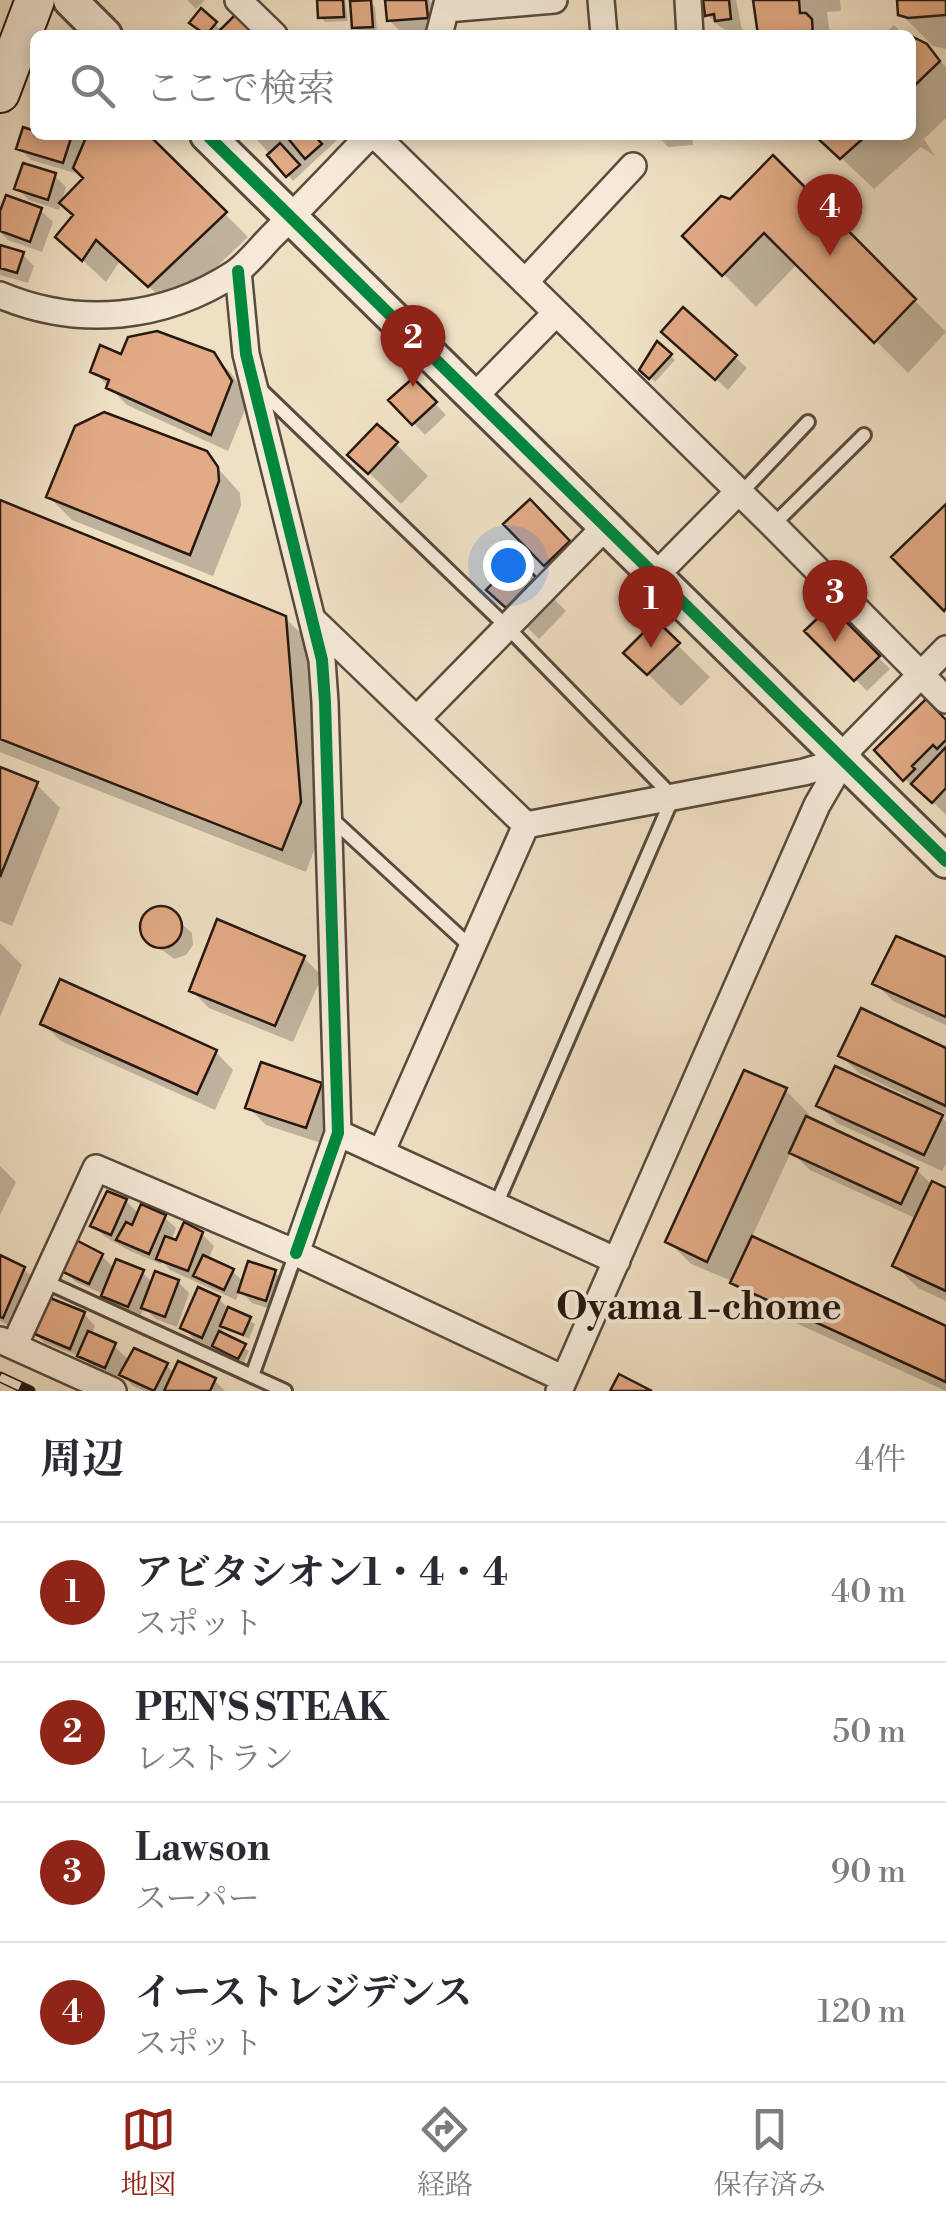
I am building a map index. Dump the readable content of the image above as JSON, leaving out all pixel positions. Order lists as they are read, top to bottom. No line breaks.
{"districts":["Oyama 1-chome"],"page":{"search":"ここで検索","pins":["4","2","3","1"],"heading":["周辺","4件"],"list":[{"mark":"1","name":"アビタシオン1・4・4","note":"スポット","value":"40 m"},{"mark":"2","name":"PEN'S STEAK","note":"レストラン","value":"50 m"},{"mark":"3","name":"Lawson","note":"スーパー","value":"90 m"},{"mark":"4","name":"イーストレジデンス","note":"スポット","value":"120 m"}],"nav":["地図","経路","保存済み"]}}
